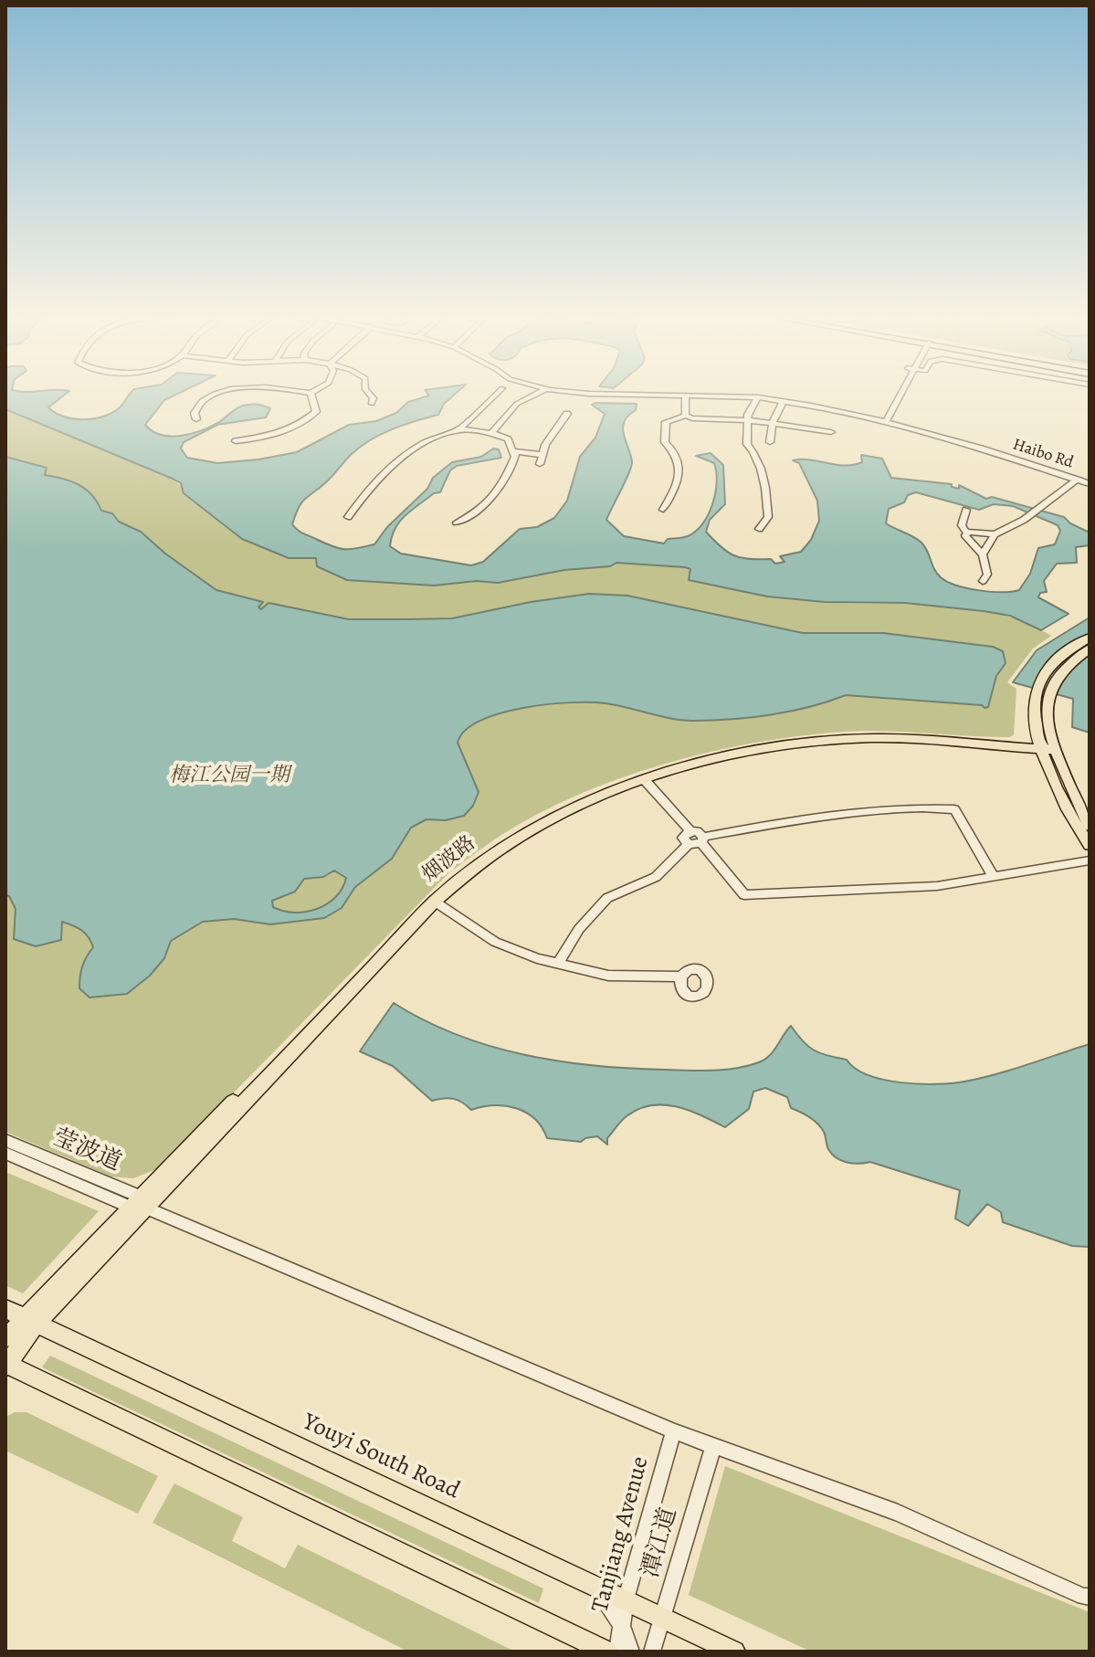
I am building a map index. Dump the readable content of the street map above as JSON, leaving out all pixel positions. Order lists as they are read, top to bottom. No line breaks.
{"streets":{"main road":["烟波路","Youyi South Road"],"street":["Haibo Rd","莹波道","Tanjiang Avenue","潭江道"]},"crossings":[["烟波路","莹波道"],["烟波路","Youyi South Road"],["Youyi South Road","Tanjiang Avenue"],["Youyi South Road","潭江道"]],"parks":["梅江公园一期"]}
